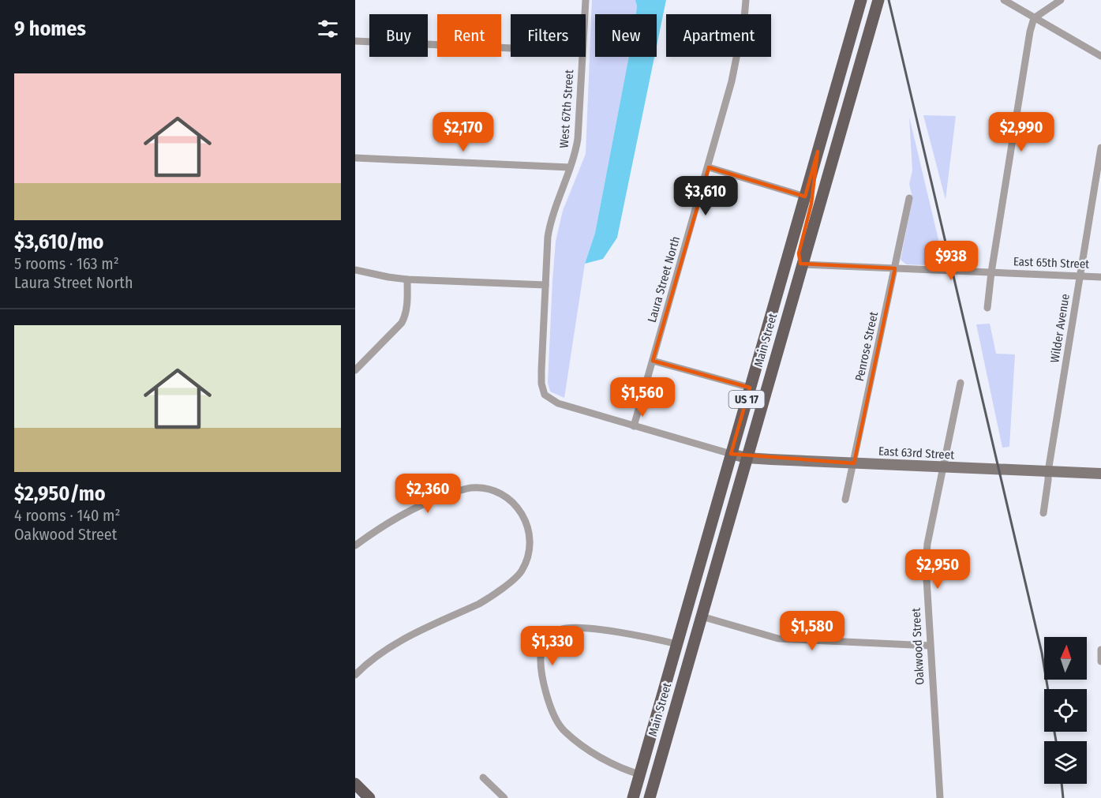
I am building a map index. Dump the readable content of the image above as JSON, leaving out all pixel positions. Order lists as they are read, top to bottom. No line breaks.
{"streets":{"main road":["Main Street","US 17"],"street":["West 67th Street","East 65th Street","Laura Street North","Wilder Avenue","Penrose Street","East 63rd Street","Oakwood Street"]},"crossings":[["West 67th Street","Laura Street North"],["East 65th Street","Wilder Avenue"],["East 65th Street","Main Street"],["East 65th Street","Penrose Street"],["Wilder Avenue","East 63rd Street"],["Main Street","East 63rd Street"],["Penrose Street","East 63rd Street"],["East 63rd Street","Oakwood Street"]],"north":"top","page":{"heading":"9 homes","chip":["Buy","Rent","Filters","New","Apartment"],"list":[{"name":"$3,610/mo","note":"5 rooms · 163 m² · Laura Street North"},{"name":"$2,950/mo","note":"4 rooms · 140 m² · Oakwood Street"}],"price":["$2,170","$2,990","$3,610","$938","$1,560","$2,360","$2,950","$1,580","$1,330"]}}
